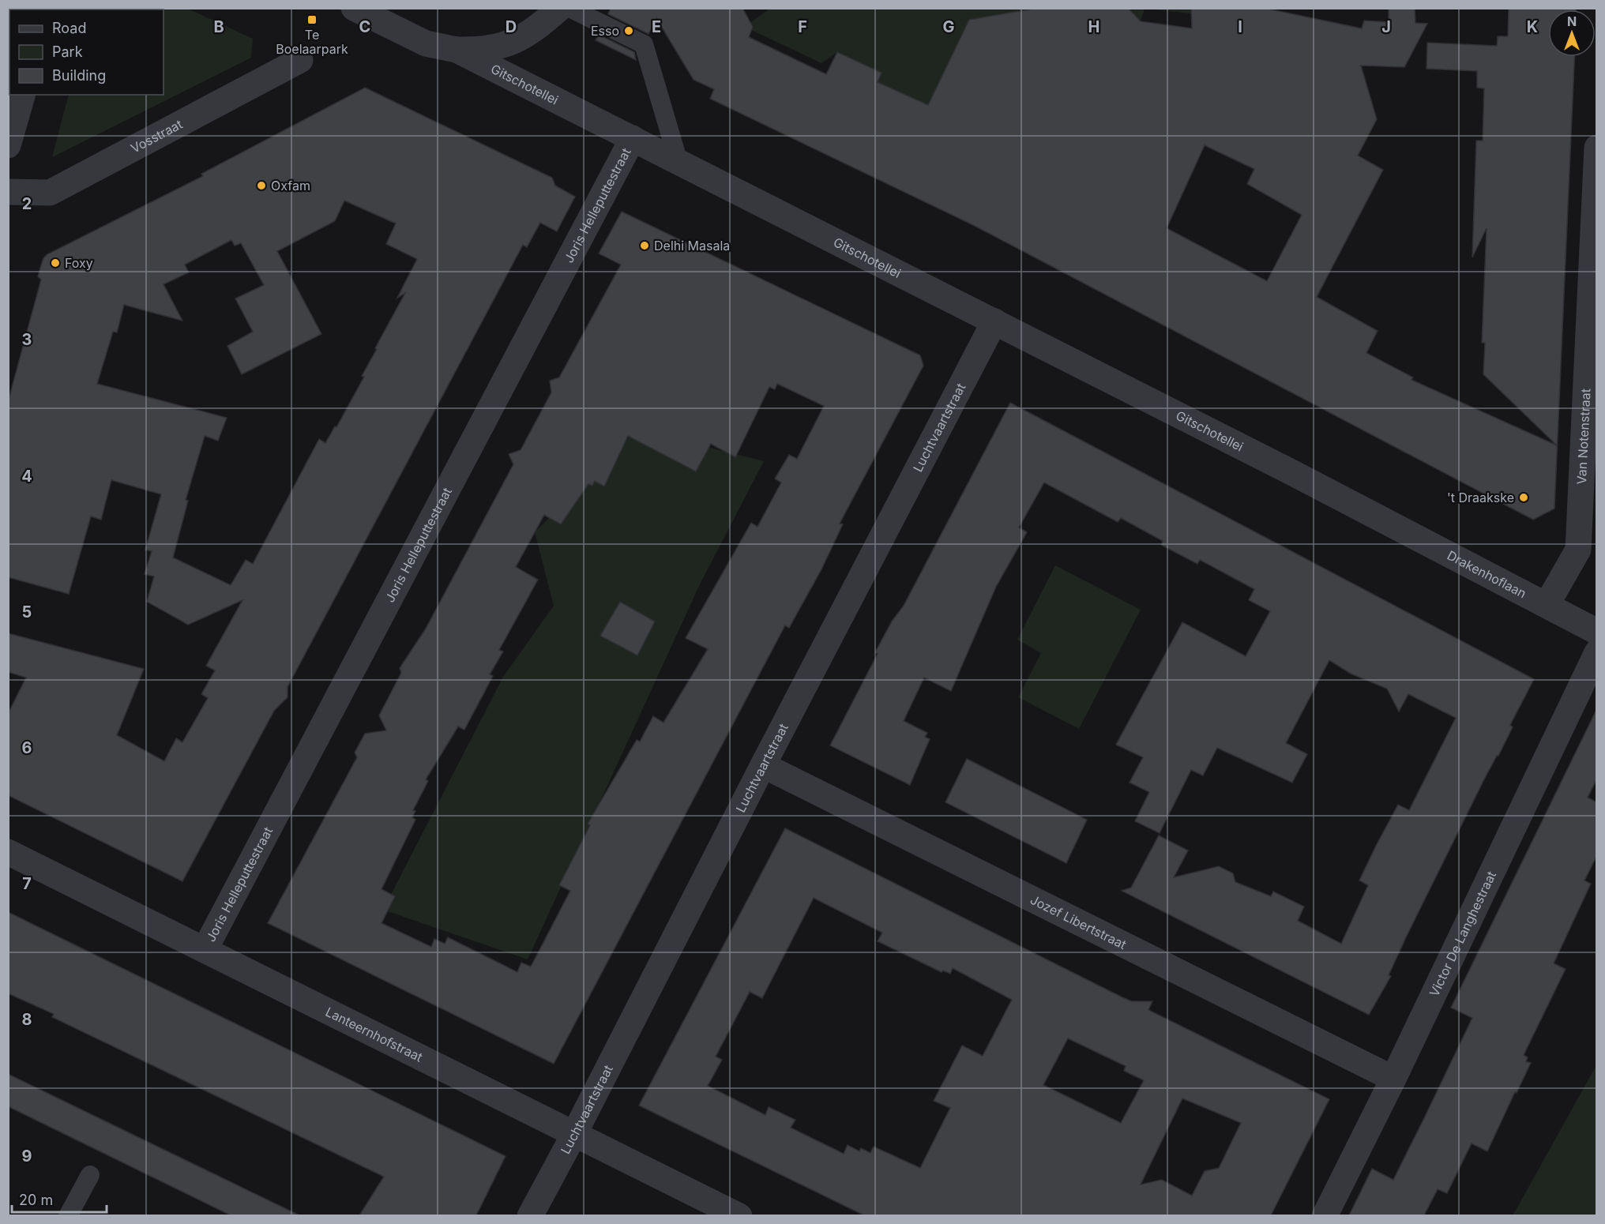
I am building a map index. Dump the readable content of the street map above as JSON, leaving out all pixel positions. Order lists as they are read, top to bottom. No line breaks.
{"streets":{"street":["Gitschotellei","Vosstraat","Joris Helleputtestraat","Luchtvaartstraat","Van Notenstraat","Drakenhoflaan","Jozef Libertstraat","Victor De Langhestraat","Lanteernhofstraat"]},"crossings":[["Gitschotellei","Joris Helleputtestraat"],["Gitschotellei","Luchtvaartstraat"],["Gitschotellei","Drakenhoflaan"],["Joris Helleputtestraat","Lanteernhofstraat"],["Luchtvaartstraat","Jozef Libertstraat"],["Luchtvaartstraat","Lanteernhofstraat"],["Van Notenstraat","Drakenhoflaan"],["Jozef Libertstraat","Victor De Langhestraat"]],"places":{"transit":["Te Boelaarpark"],"other":["Esso","Oxfam","Delhi Masala","Foxy","'t Draakske"]},"legend":["Road","Park","Building"],"scale_bar":"20 m","north":"top","grid":{"columns":["B","C","D","E","F","G","H","I","J","K"],"rows":["2","3","4","5","6","7","8","9"]}}
